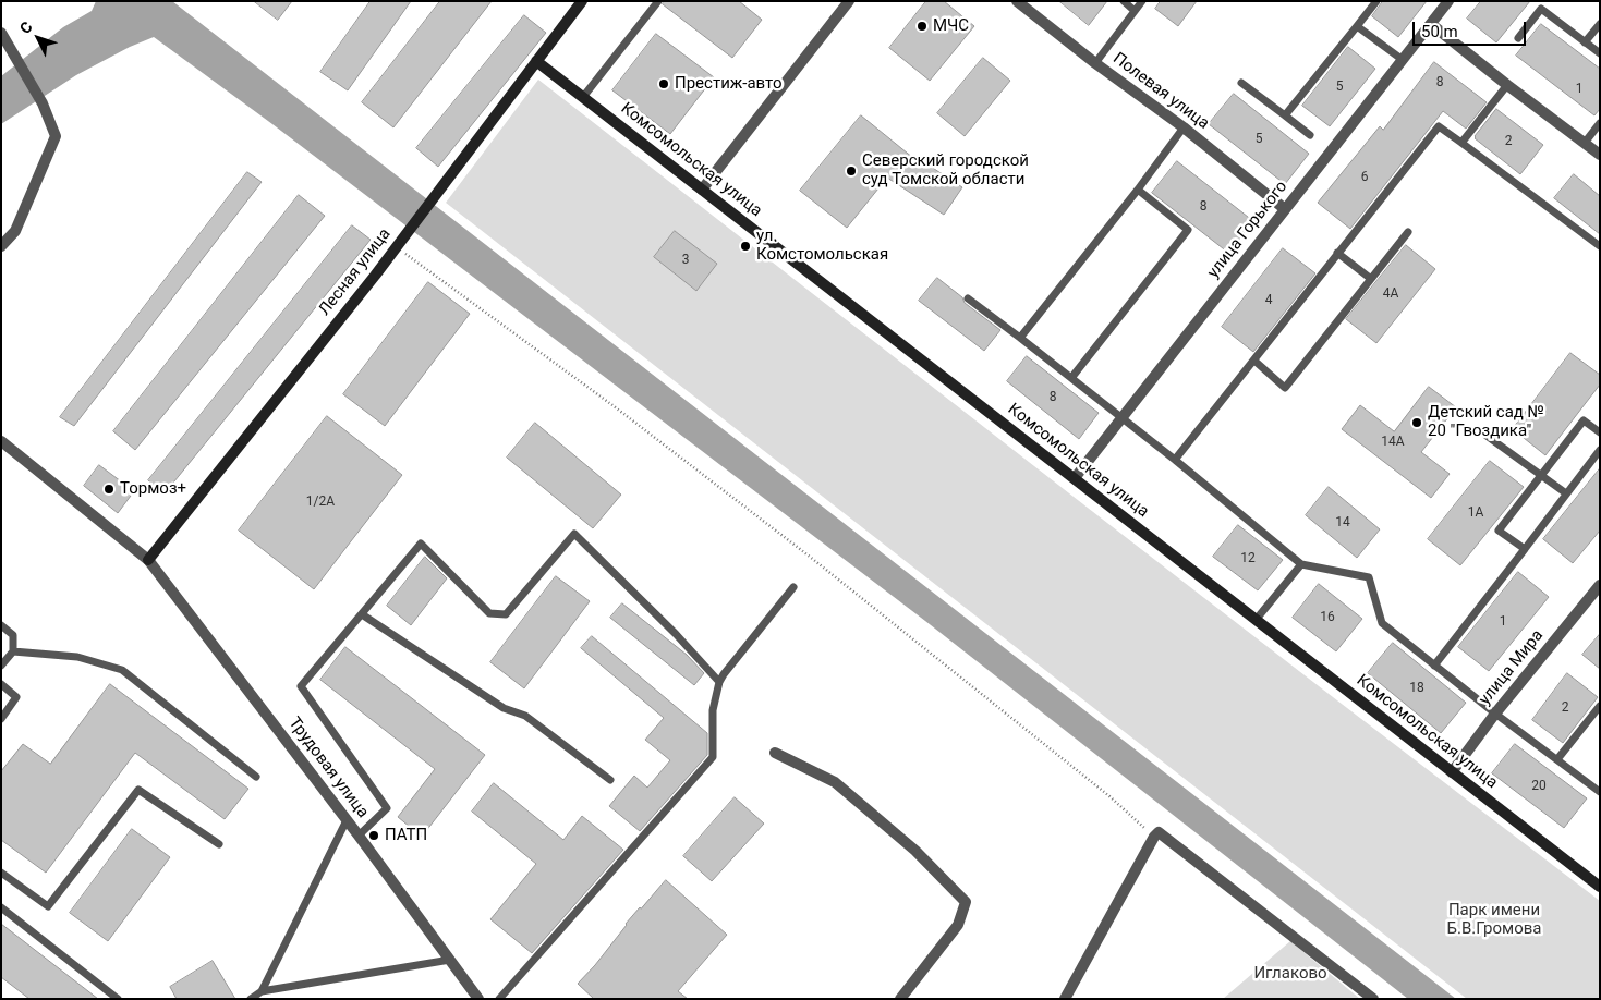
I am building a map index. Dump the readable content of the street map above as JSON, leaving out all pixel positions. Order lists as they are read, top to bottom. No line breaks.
{"streets":{"main road":["Комсомольская улица","Лесная улица"],"street":["Полевая улица","улица Горького","улица Мира","Трудовая улица"]},"crossings":[["Полевая улица","улица Горького"],["Комсомольская улица","улица Горького"],["Комсомольская улица","Лесная улица"],["Комсомольская улица","улица Мира"],["Лесная улица","Трудовая улица"]],"parks":["Парк имени Б.В.Громова","Иглаково"],"places":["МЧС","Престиж-авто","Северский городской суд Томской области","ул. Комстомольская","Детский сад № 20 \"Гвоздика\"","Тормоз+","ПАТП"],"house_numbers":["8","5","1","5","2","6","8","3","4А","4","8","14А","1/2А","1А","14","12","16","1","18","2","20"],"scale_bar":"50 m","north":"top left"}
